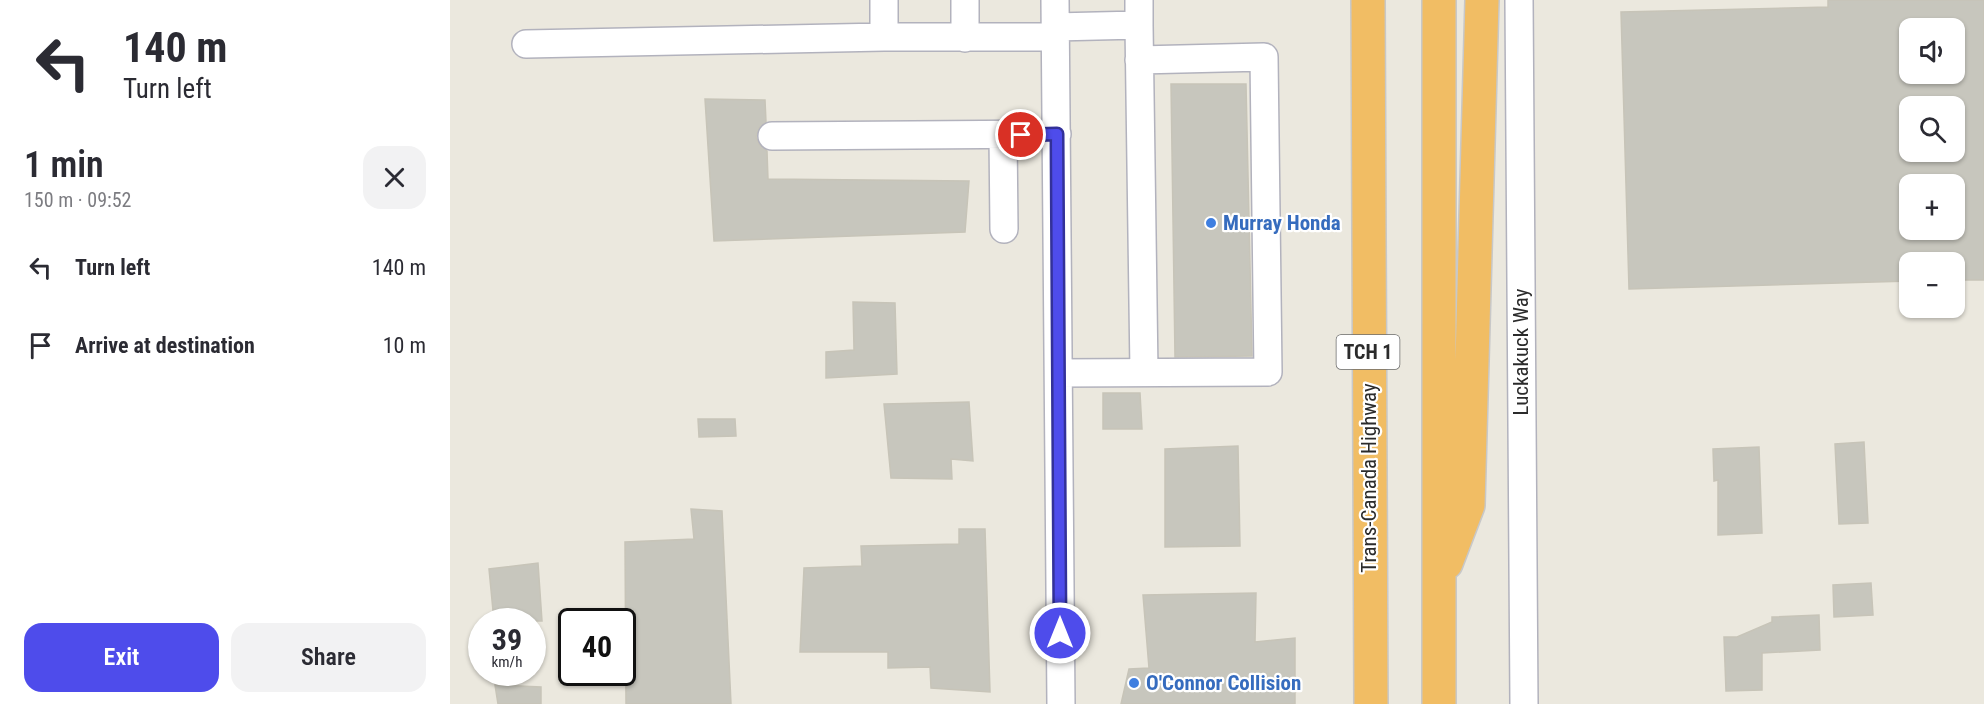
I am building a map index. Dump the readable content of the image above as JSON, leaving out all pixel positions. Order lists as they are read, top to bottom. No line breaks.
{"streets":{"highway":["TCH 1","Trans-Canada Highway"],"street":["Luckakuck Way"]},"places":["Murray Honda","O'Connor Collision"],"page":{"turn":["140 m","Turn left"],"map_buttons":["+","−"],"heading":["1 min","150 m · 09:52"],"list":[{"name":"Turn left","value":"140 m"},{"name":"Arrive at destination","value":"10 m"}],"speed":"39 km/h","limit":"40","buttons":["Exit","Share"]}}
